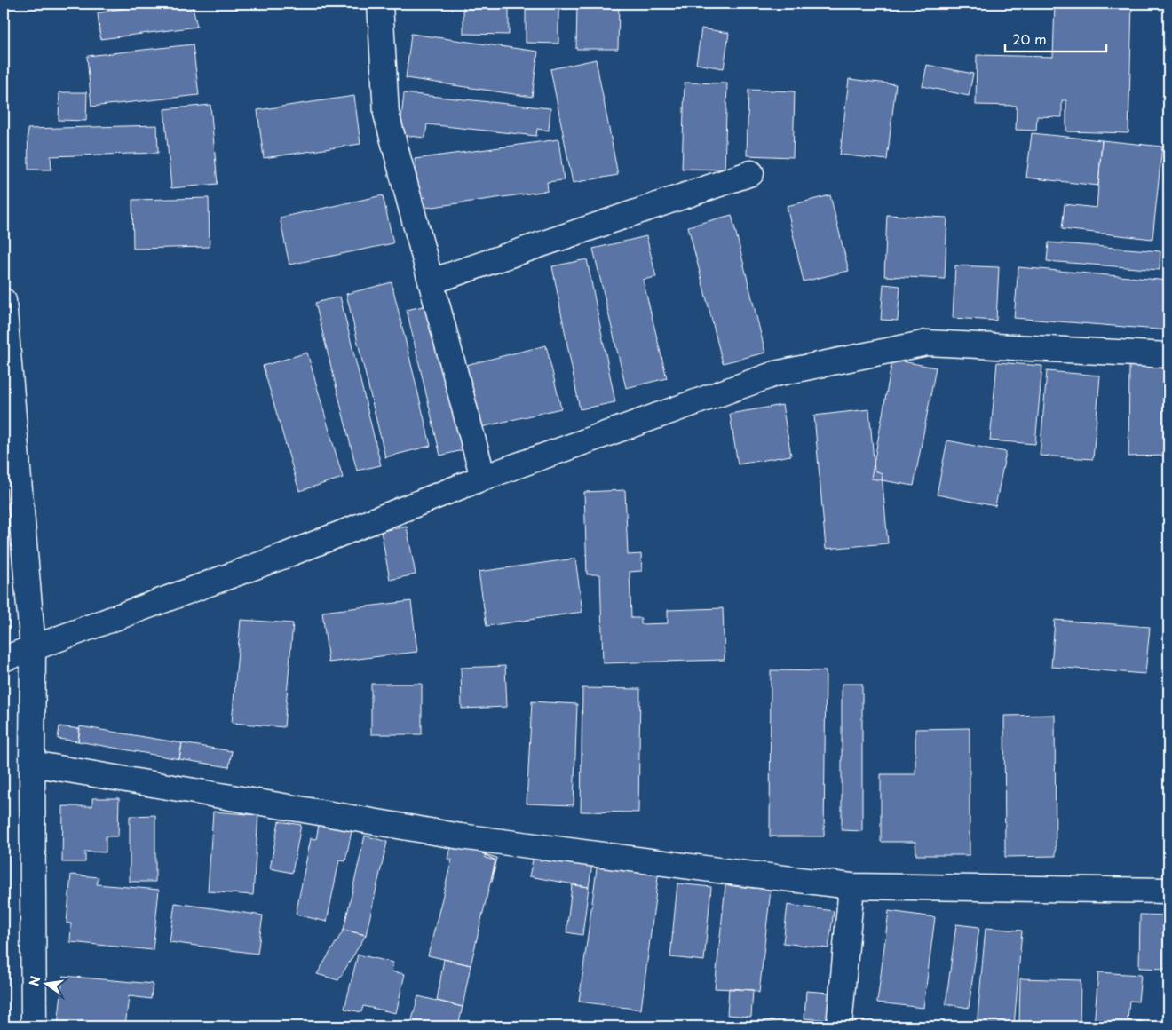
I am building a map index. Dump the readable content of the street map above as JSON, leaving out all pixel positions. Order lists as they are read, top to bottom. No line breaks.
{"scale_bar":"20 m","north":"left"}
